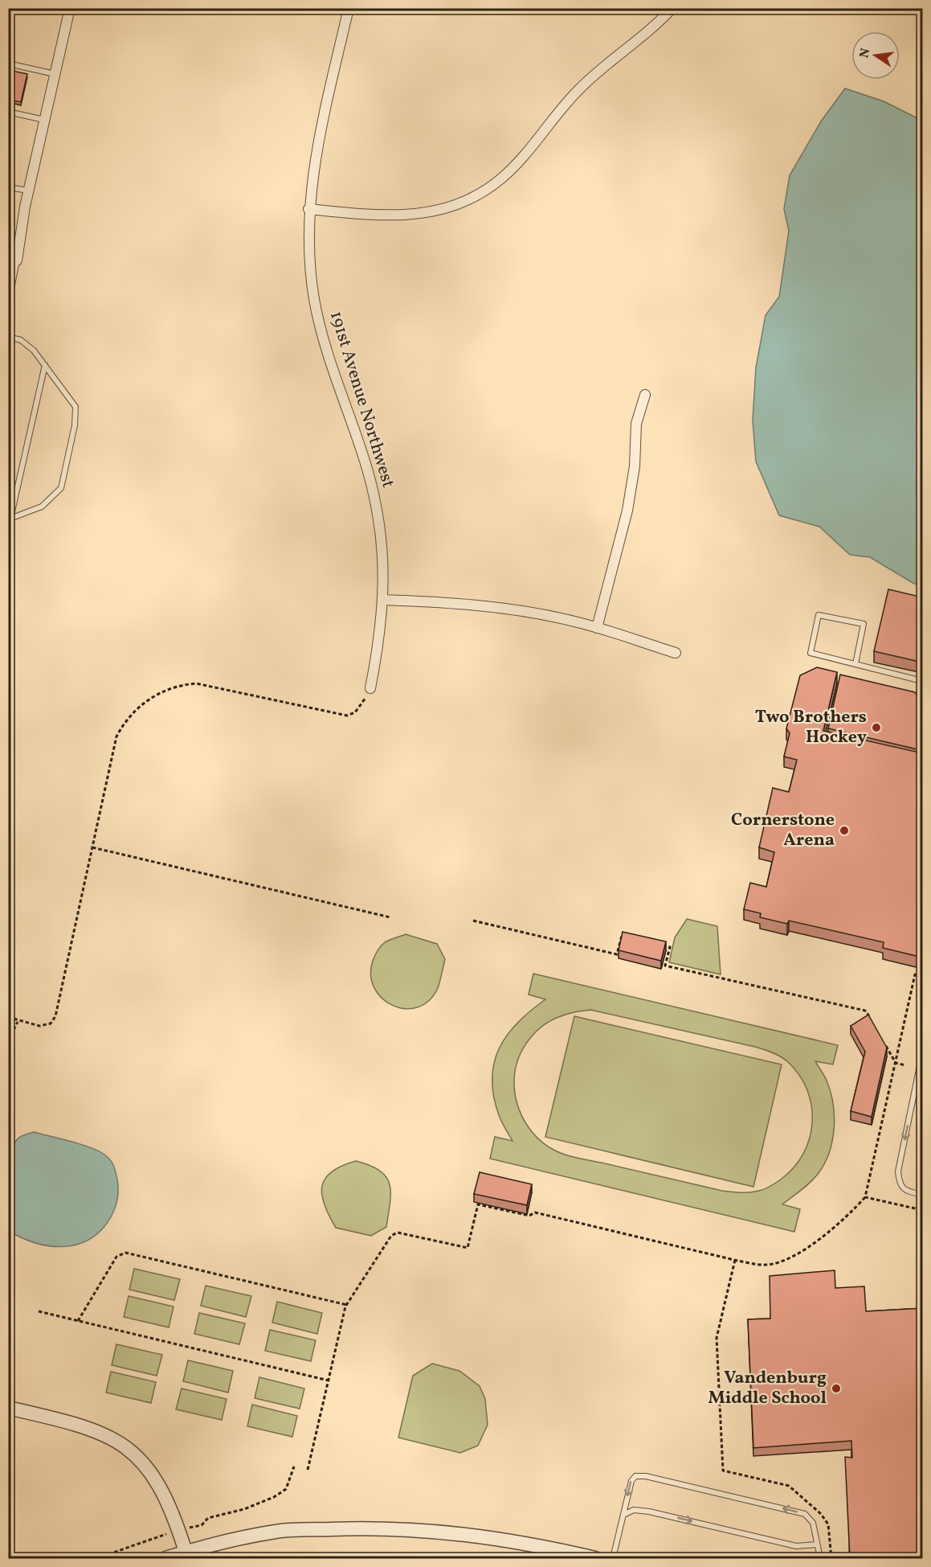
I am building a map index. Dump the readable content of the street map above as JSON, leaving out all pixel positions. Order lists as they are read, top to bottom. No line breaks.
{"streets":{"street":["191st Avenue Northwest"]},"places":["Two Brothers Hockey","Cornerstone Arena","Vandenburg Middle School"],"north":"left"}
